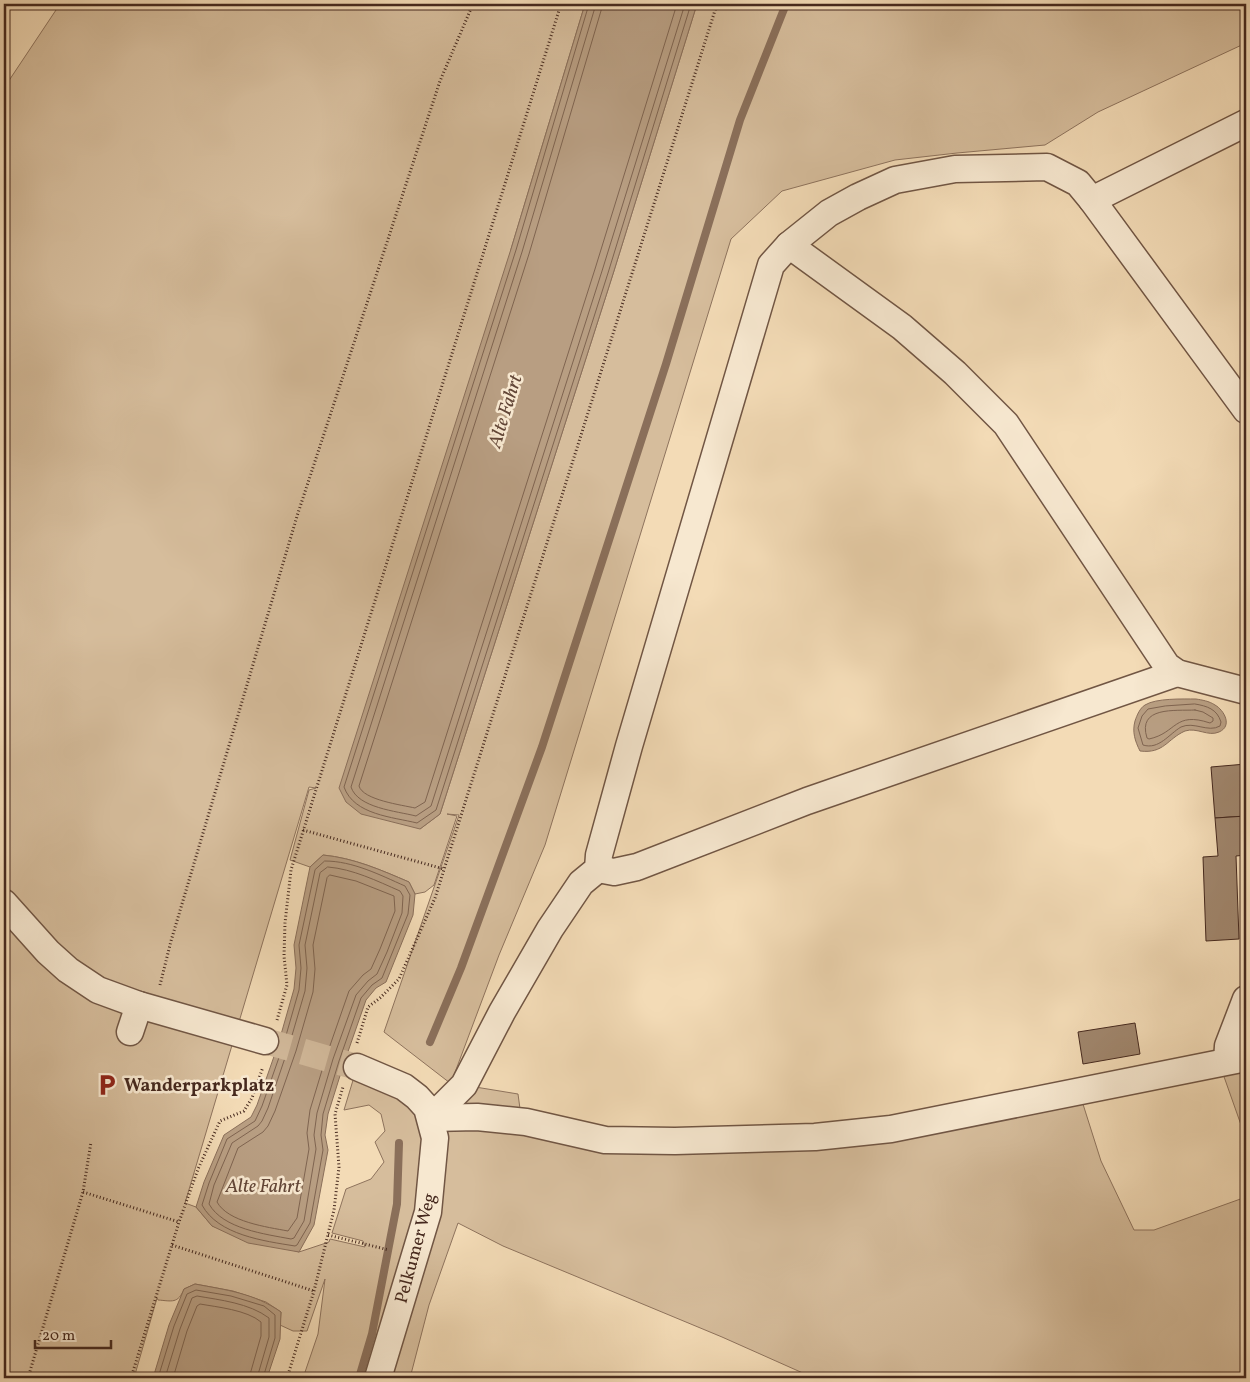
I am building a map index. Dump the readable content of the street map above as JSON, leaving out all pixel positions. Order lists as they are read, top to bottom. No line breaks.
{"streets":{"street":["Pelkumer Weg"]},"water":["Alte Fahrt"],"places":{"parking":["Wanderparkplatz"]},"scale_bar":"20 m"}
